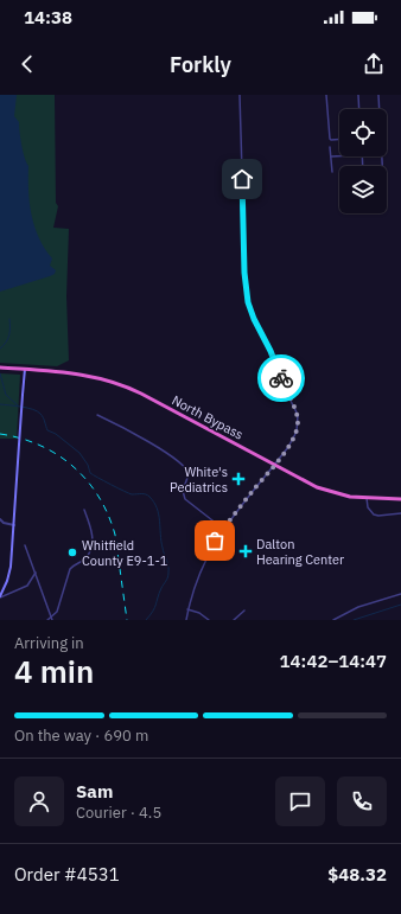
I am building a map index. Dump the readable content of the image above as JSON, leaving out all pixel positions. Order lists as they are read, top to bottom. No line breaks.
{"streets":{"highway":["North Bypass"]},"places":{"health":["White's Pediatrics","Dalton Hearing Center"],"other":["Whitfield County E9-1-1"]},"page":{"status":"14:38","header":"Forkly","heading":["4 min","Arriving in","14:42–14:47"],"panel":["Sam","Courier · 4.5","Order #4531","$48.32"],"bar":"On the way · 690 m"}}
